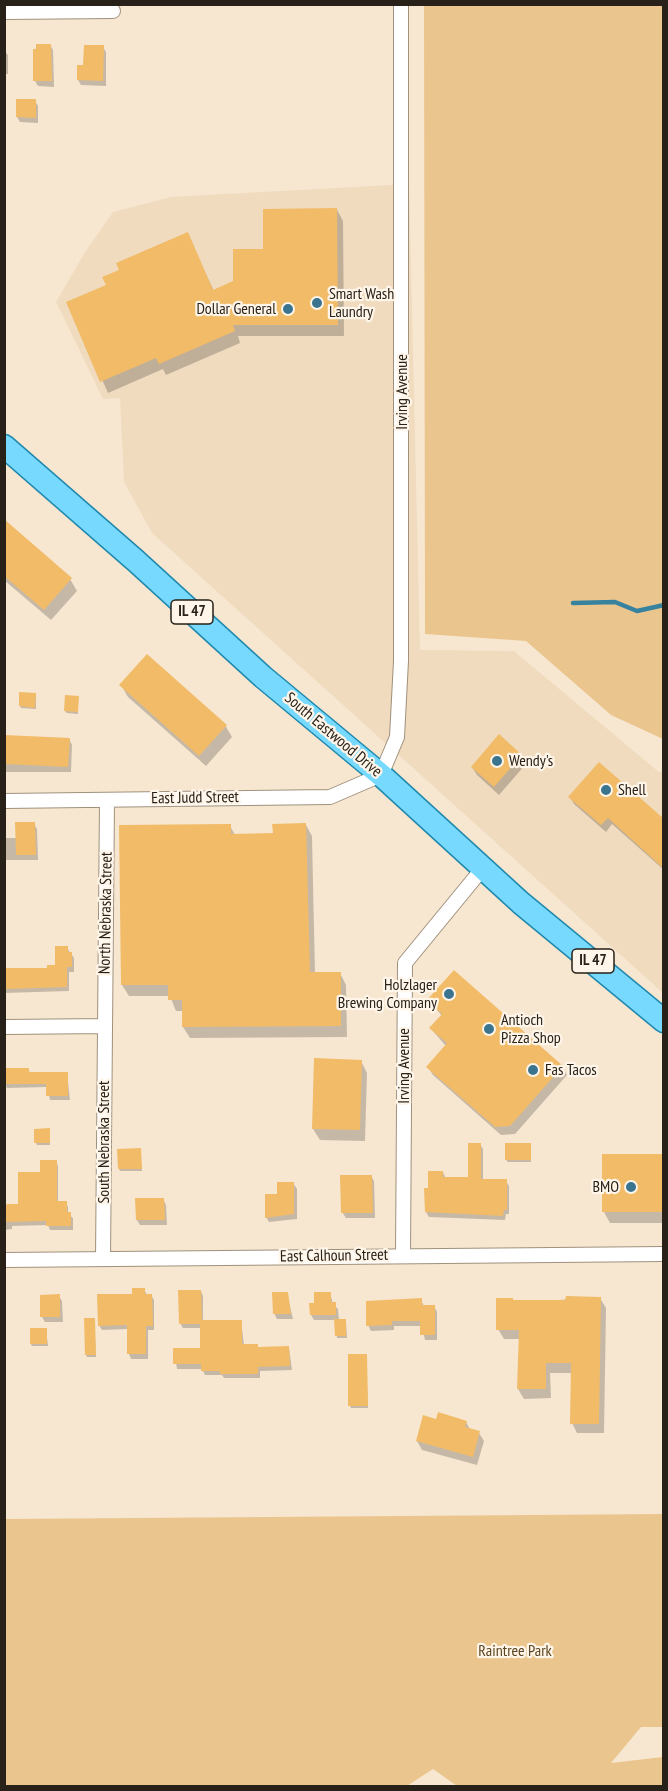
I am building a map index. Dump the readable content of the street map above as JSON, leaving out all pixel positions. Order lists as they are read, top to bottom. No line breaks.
{"streets":{"main road":["IL 47","South Eastwood Drive"],"street":["Irving Avenue","East Judd Street","North Nebraska Street","South Nebraska Street","East Calhoun Street"]},"crossings":[["Irving Avenue","South Eastwood Drive"],["Irving Avenue","East Judd Street"],["Irving Avenue","East Calhoun Street"],["South Eastwood Drive","East Judd Street"],["East Judd Street","North Nebraska Street"],["North Nebraska Street","South Nebraska Street"],["South Nebraska Street","East Calhoun Street"]],"parks":["Raintree Park"],"places":["Smart Wash Laundry","Dollar General","Wendy's","Shell","Holzlager Brewing Company","Antioch Pizza Shop","Fas Tacos","BMO"]}
